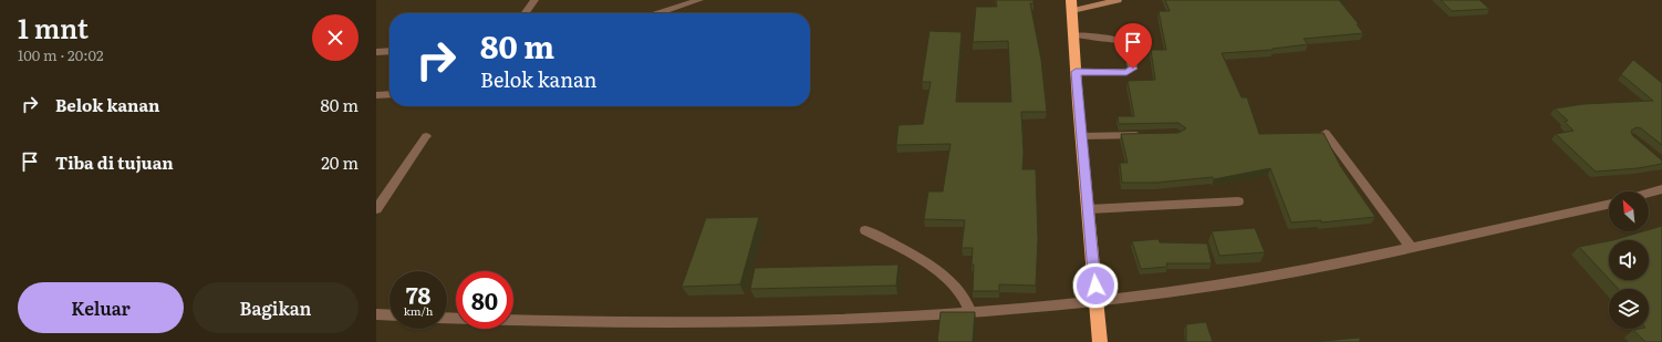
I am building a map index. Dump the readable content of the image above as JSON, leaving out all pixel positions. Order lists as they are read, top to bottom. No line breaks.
{"north":"top left","page":{"heading":["1 mnt","100 m · 20:02"],"turn":["80 m","Belok kanan"],"list":[{"name":"Belok kanan","value":"80 m"},{"name":"Tiba di tujuan","value":"20 m"}],"speed":"78 km/h","limit":"80","buttons":["Keluar","Bagikan"]}}
